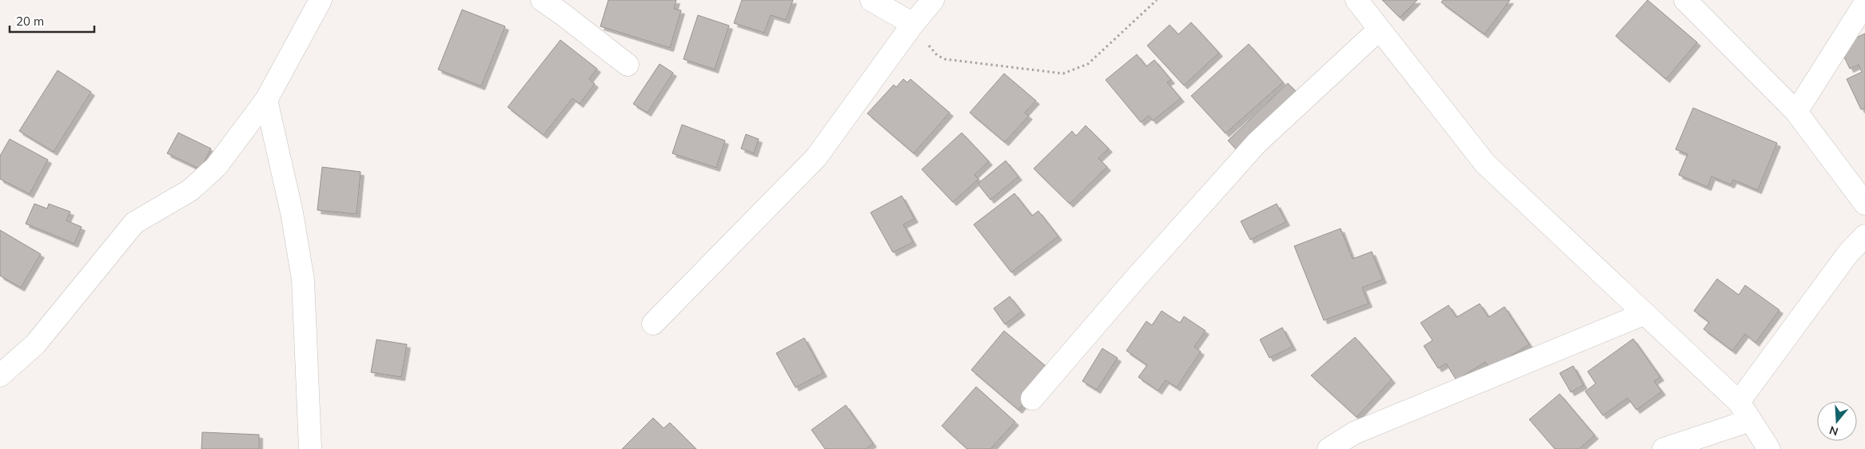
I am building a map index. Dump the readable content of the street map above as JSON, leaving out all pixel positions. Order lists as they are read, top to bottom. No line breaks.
{"scale_bar":"20 m","north":"bottom"}
